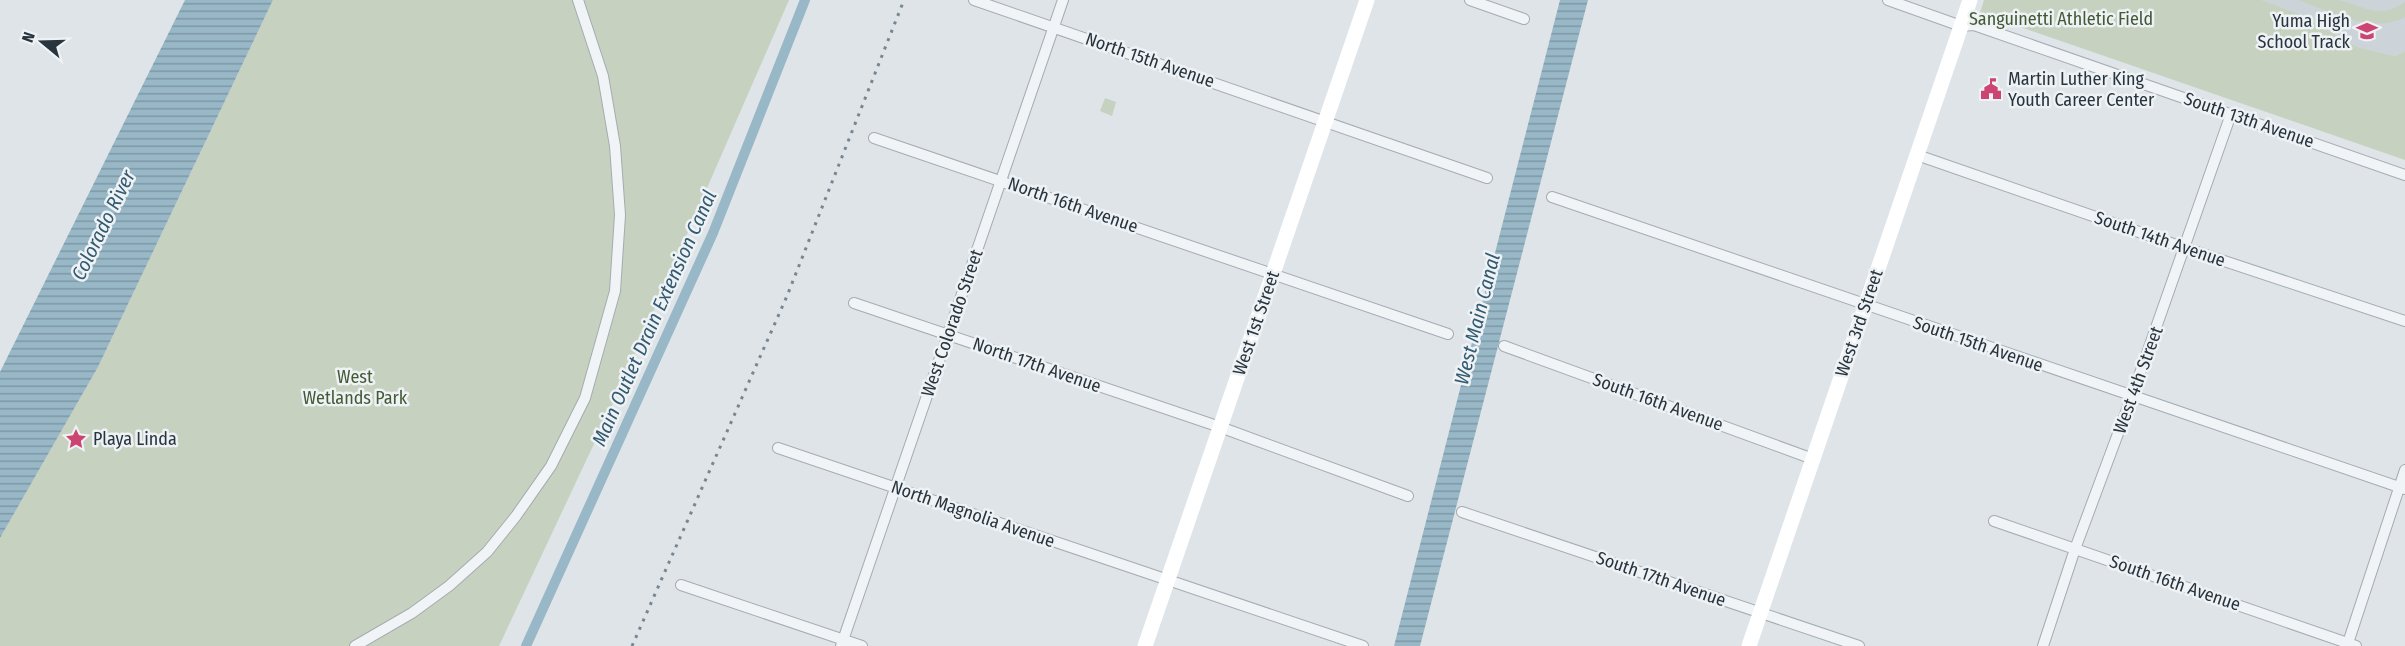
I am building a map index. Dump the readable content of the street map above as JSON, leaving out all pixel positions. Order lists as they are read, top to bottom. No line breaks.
{"streets":{"main road":["West 1st Street","West 3rd Street"],"street":["North 15th Avenue","South 13th Avenue","North 16th Avenue","South 14th Avenue","West Colorado Street","South 15th Avenue","North 17th Avenue","West 4th Street","South 16th Avenue","North Magnolia Avenue","South 17th Avenue"]},"crossings":[["North 15th Avenue","West Colorado Street"],["North 15th Avenue","West 1st Street"],["South 13th Avenue","West 3rd Street"],["South 13th Avenue","West 4th Street"],["North 16th Avenue","West Colorado Street"],["North 16th Avenue","West 1st Street"],["South 14th Avenue","West 3rd Street"],["South 14th Avenue","West 4th Street"],["West Colorado Street","North 17th Avenue"],["West Colorado Street","North Magnolia Avenue"],["West 1st Street","North 17th Avenue"],["West 1st Street","North Magnolia Avenue"],["West 3rd Street","South 15th Avenue"],["West 3rd Street","South 16th Avenue"],["West 3rd Street","South 17th Avenue"],["South 15th Avenue","West 4th Street"],["West 4th Street","South 16th Avenue"]],"water":["Colorado River","Main Outlet Drain Extension Canal","West Main Canal"],"parks":["Sanguinetti Athletic Field","West Wetlands Park"],"places":{"school or university":["Yuma High School Track"],"public building":["Martin Luther King Youth Career Center"],"place":["Playa Linda"]},"north":"left"}
